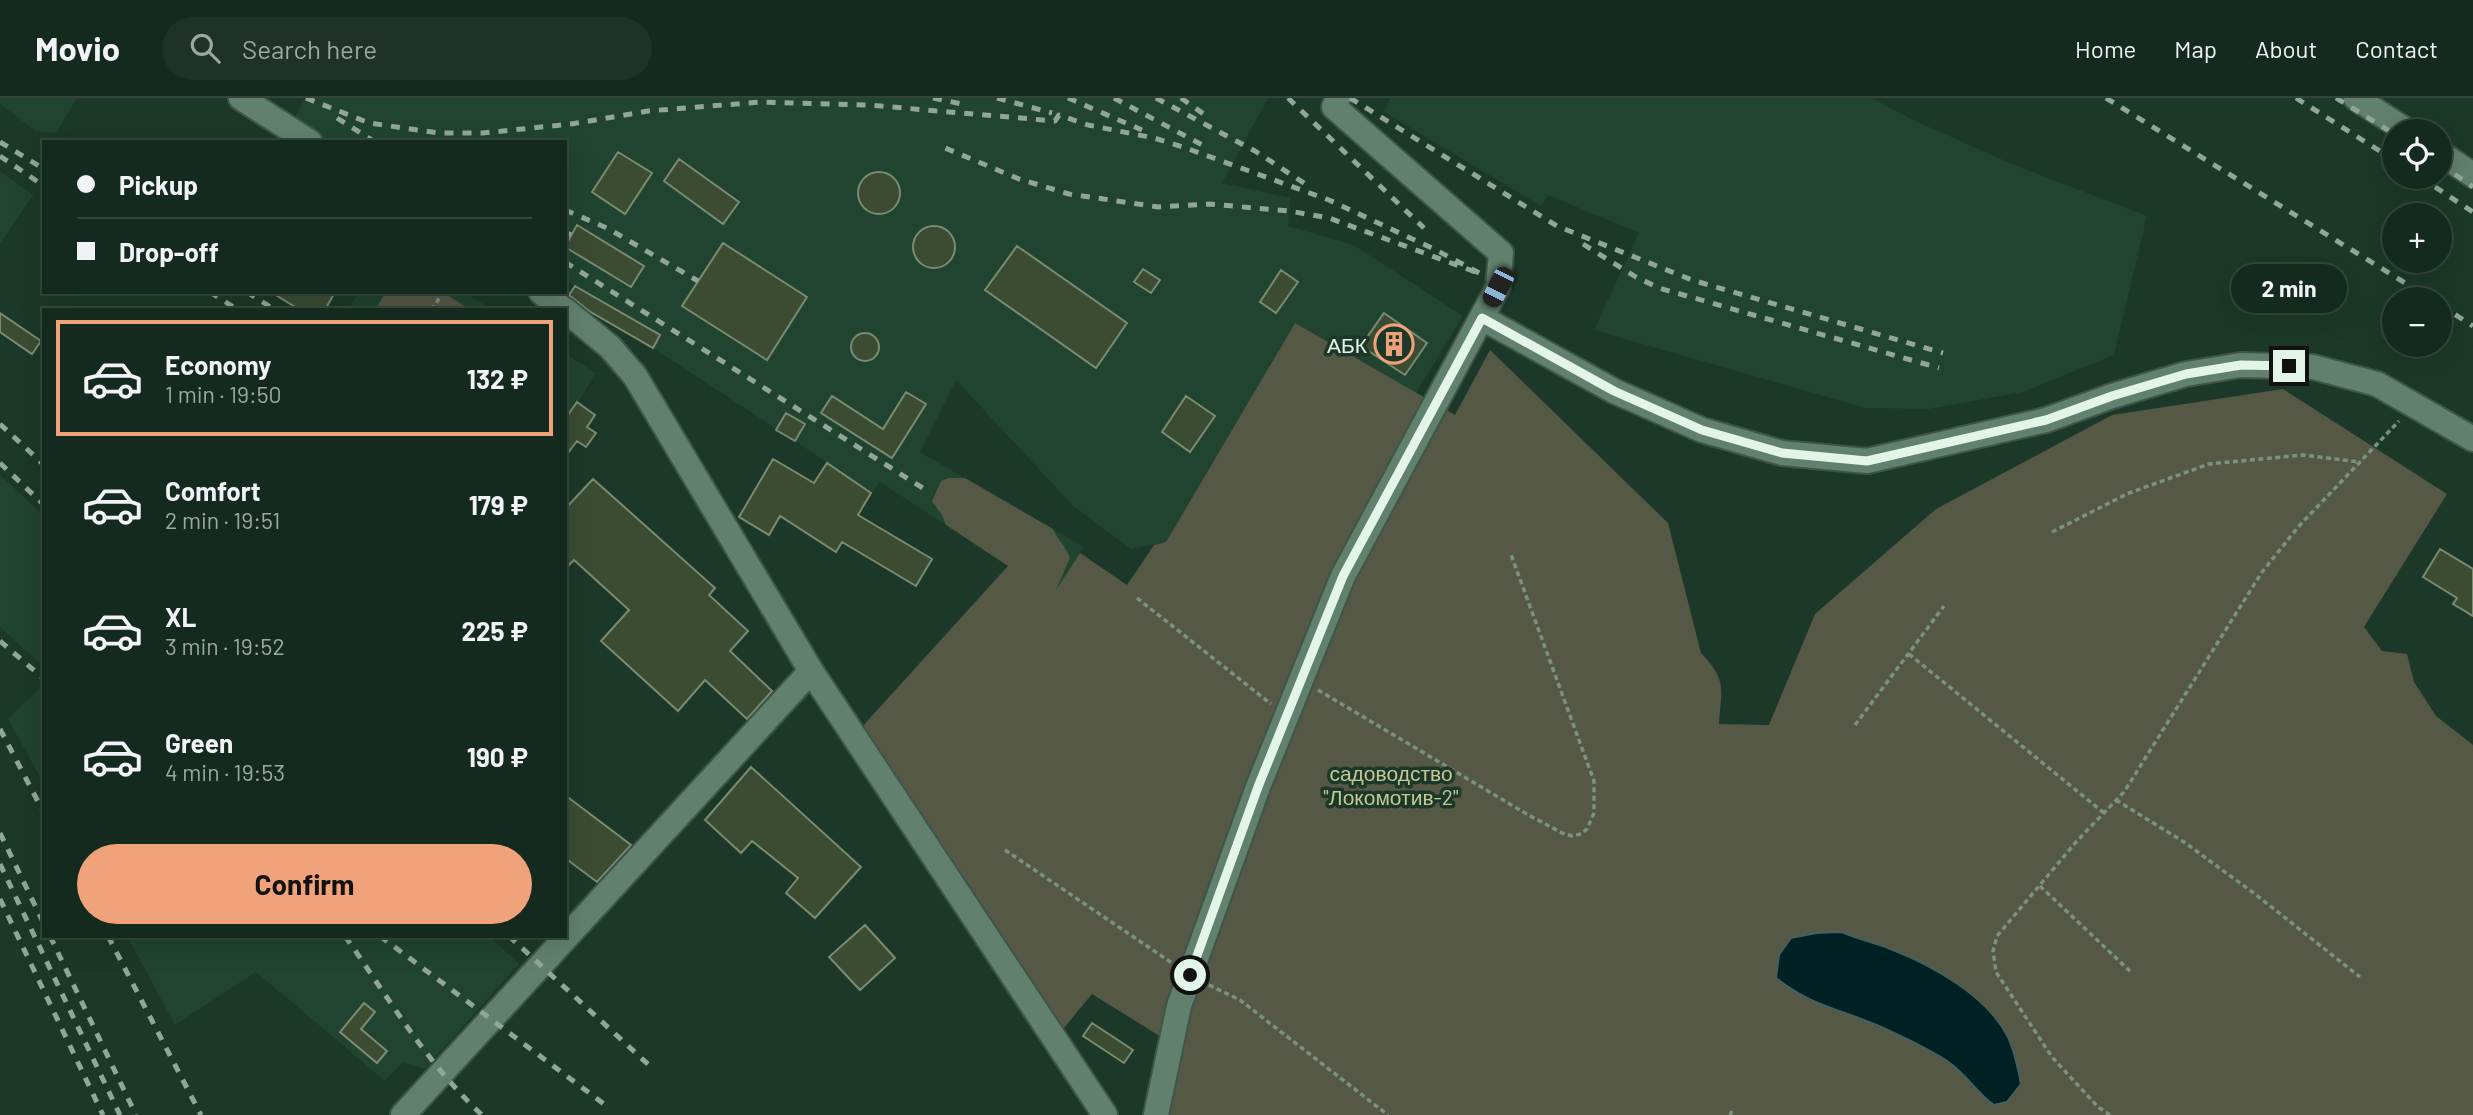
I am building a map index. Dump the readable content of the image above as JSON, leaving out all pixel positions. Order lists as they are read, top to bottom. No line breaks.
{"parks":["садоводство \"Локомотив-2\""],"places":{"building":["АБК"]},"page":{"header":"Movio","search":"Search here","nav":["Home","Map","About","Contact"],"map_buttons":["+","−"],"banner":["Pickup","Drop-off"],"bubble":"2 min","list":[{"name":"Economy","note":"1 min · 19:50","value":"132 ₽"},{"name":"Comfort","note":"2 min · 19:51","value":"179 ₽"},{"name":"XL","note":"3 min · 19:52","value":"225 ₽"},{"name":"Green","note":"4 min · 19:53","value":"190 ₽"}],"buttons":"Confirm"}}
